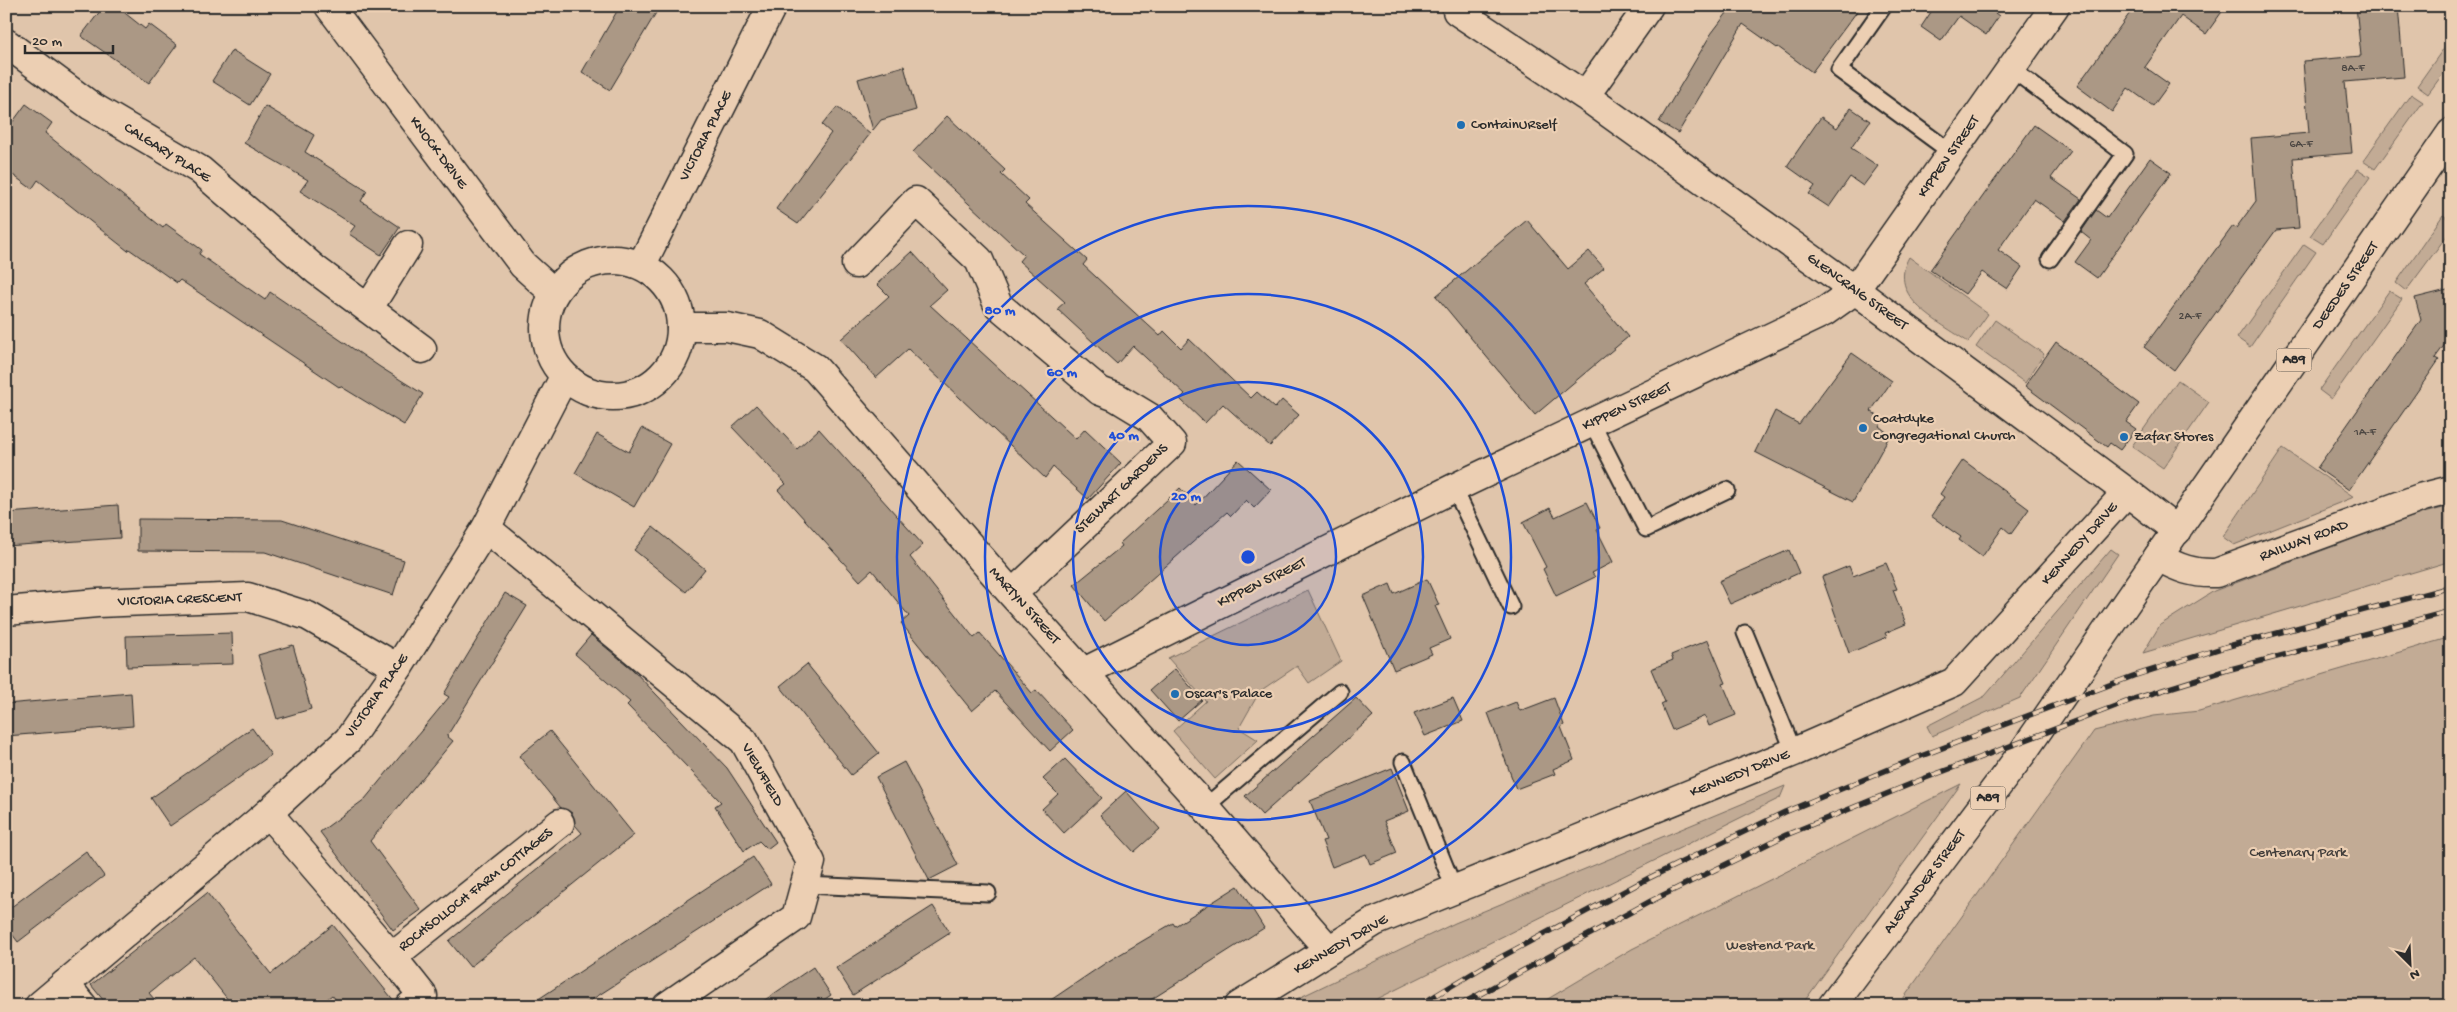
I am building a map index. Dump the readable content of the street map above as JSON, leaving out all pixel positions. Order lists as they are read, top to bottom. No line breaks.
{"streets":{"street":["VICTORIA PLACE","CALGARY PLACE","KNOCK DRIVE","KIPPEN STREET","DEEDES STREET","GLENCRAIG STREET","A89","STEWART GARDENS","RAILWAY ROAD","KENNEDY DRIVE","VICTORIA CRESCENT","MARTYN STREET","VIEWFIELD","ALEXANDER STREET","ROCHSOLLOCH FARM COTTAGES"]},"crossings":[["VICTORIA PLACE","KNOCK DRIVE"],["VICTORIA PLACE","VICTORIA CRESCENT"],["VICTORIA PLACE","MARTYN STREET"],["VICTORIA PLACE","VIEWFIELD"],["VICTORIA PLACE","ROCHSOLLOCH FARM COTTAGES"],["KNOCK DRIVE","MARTYN STREET"],["KIPPEN STREET","GLENCRAIG STREET"],["KIPPEN STREET","MARTYN STREET"],["DEEDES STREET","RAILWAY ROAD"],["DEEDES STREET","KENNEDY DRIVE"],["DEEDES STREET","ALEXANDER STREET"],["GLENCRAIG STREET","KENNEDY DRIVE"],["STEWART GARDENS","MARTYN STREET"],["KENNEDY DRIVE","MARTYN STREET"]],"parks":["Centenary Park","Westend Park"],"places":["ContainURself","Coatdyke Congregational Church","Zafar Stores","Oscar's Palace"],"house_numbers":["8A-F","6A-F","2A-F","1A-F"],"scale_bar":"20 m","north":"bottom right","rings":["80 m","60 m","40 m","20 m"]}
